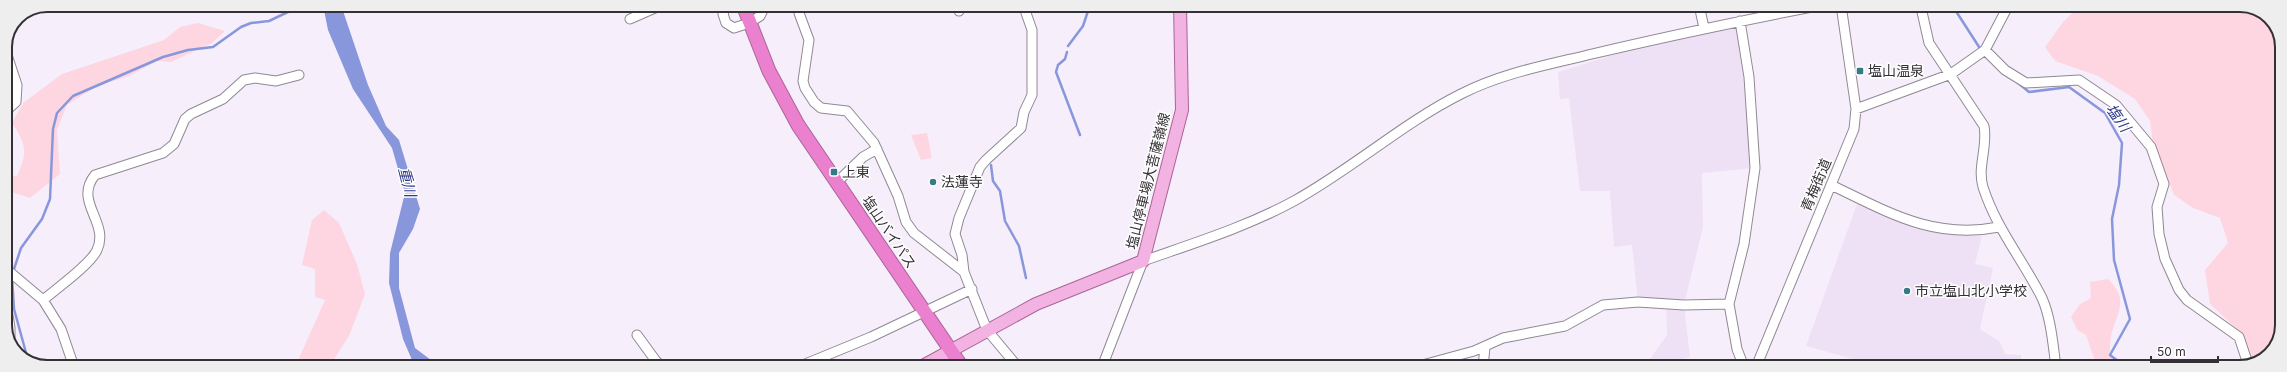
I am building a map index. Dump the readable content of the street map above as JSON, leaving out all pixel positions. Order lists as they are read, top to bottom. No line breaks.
{"streets":{"highway":["塩山バイパス"],"main road":["塩山停車場大菩薩嶺線"],"street":["青梅街道"]},"crossings":[["塩山停車場大菩薩嶺線","塩山バイパス"]],"water":["塩川","重川"],"places":{"transit":["塩山温泉","上東"],"other":["法蓮寺","市立塩山北小学校"]},"scale_bar":"50 m"}
